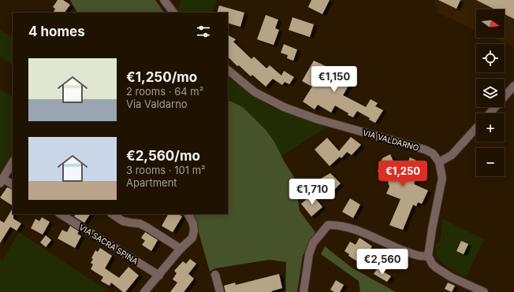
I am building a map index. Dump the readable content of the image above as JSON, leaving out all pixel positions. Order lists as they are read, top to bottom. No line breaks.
{"streets":{"street":["VIA VALDARNO","VIA SACRA SPINA"]},"north":"right","page":{"map_buttons":["+","−"],"heading":"4 homes","list":[{"name":"€1,250/mo","note":"2 rooms · 64 m² · Via Valdarno"},{"name":"€2,560/mo","note":"3 rooms · 101 m² · Apartment"}],"price":["€1,150","€1,250","€1,710","€2,560"]}}
